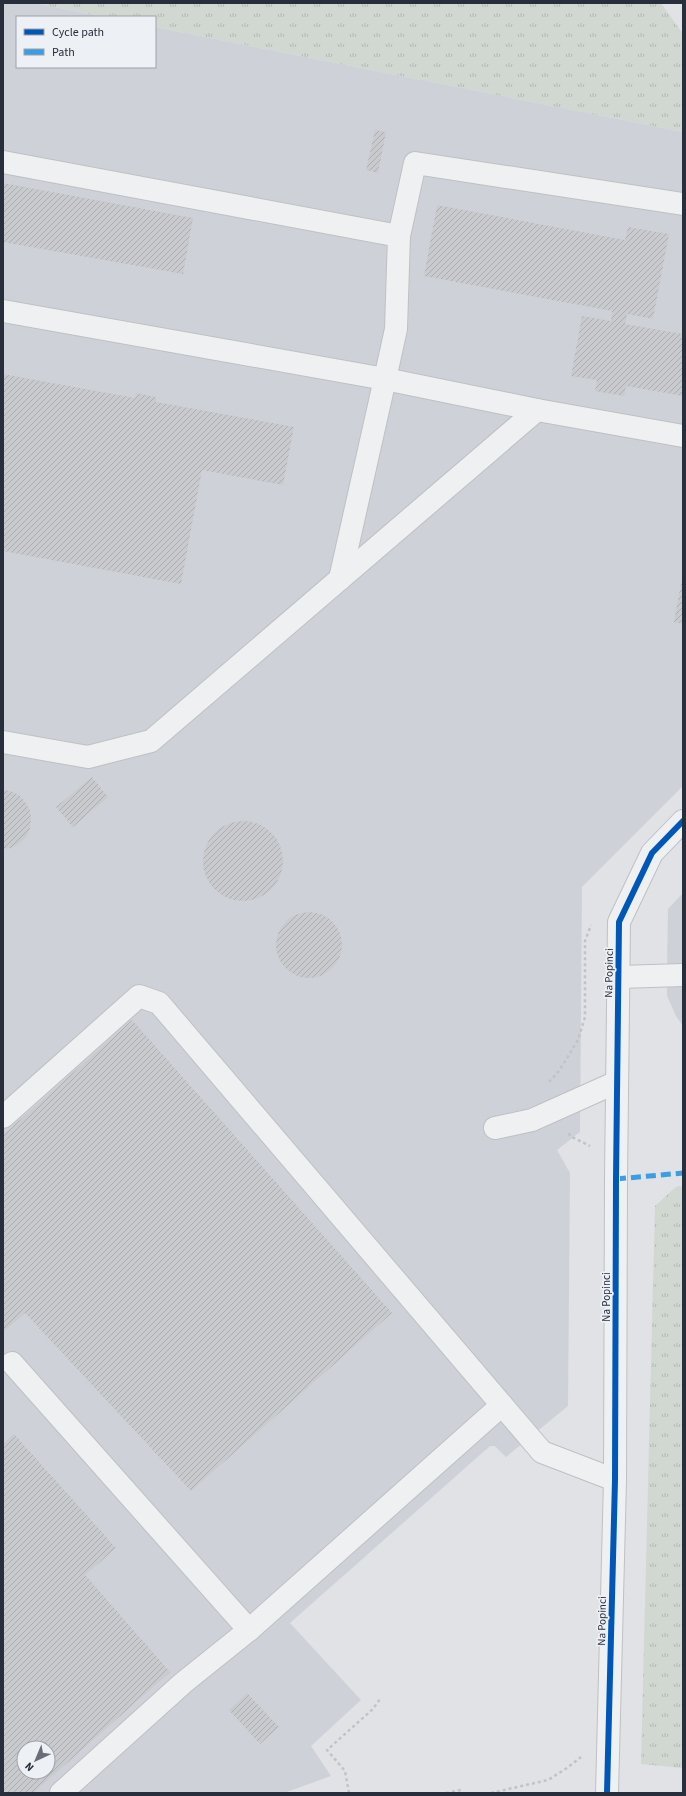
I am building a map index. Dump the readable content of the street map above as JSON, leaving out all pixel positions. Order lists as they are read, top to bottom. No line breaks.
{"streets":{"street":["Na Popinci"]},"legend":["Cycle path","Path"],"north":"bottom left"}
